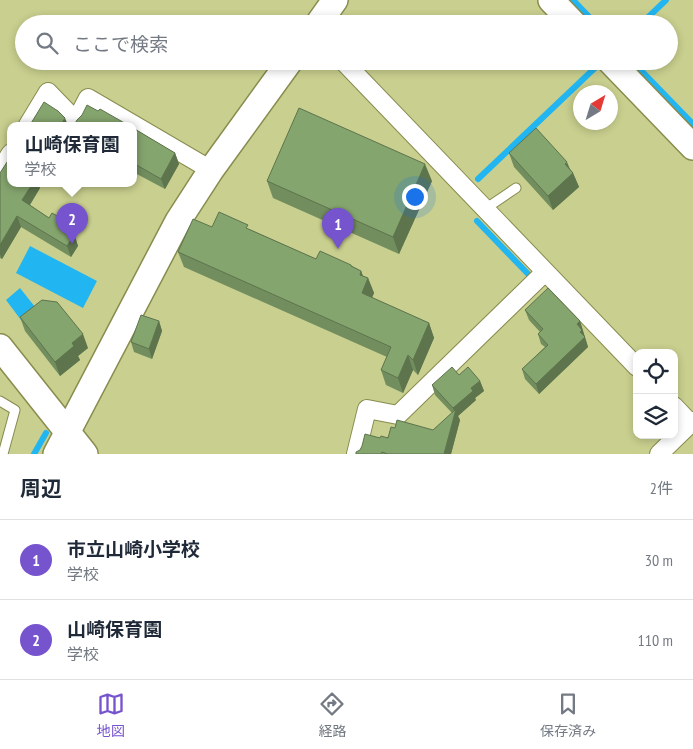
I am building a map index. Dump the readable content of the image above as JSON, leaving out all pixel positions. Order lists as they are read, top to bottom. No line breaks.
{"north":"top right","page":{"search":"ここで検索","popup":["山崎保育園","学校"],"pins":["2","1"],"heading":["周辺","2件"],"list":[{"mark":"1","name":"市立山崎小学校","note":"学校","value":"30 m"},{"mark":"2","name":"山崎保育園","note":"学校","value":"110 m"}],"nav":["地図","経路","保存済み"]}}
